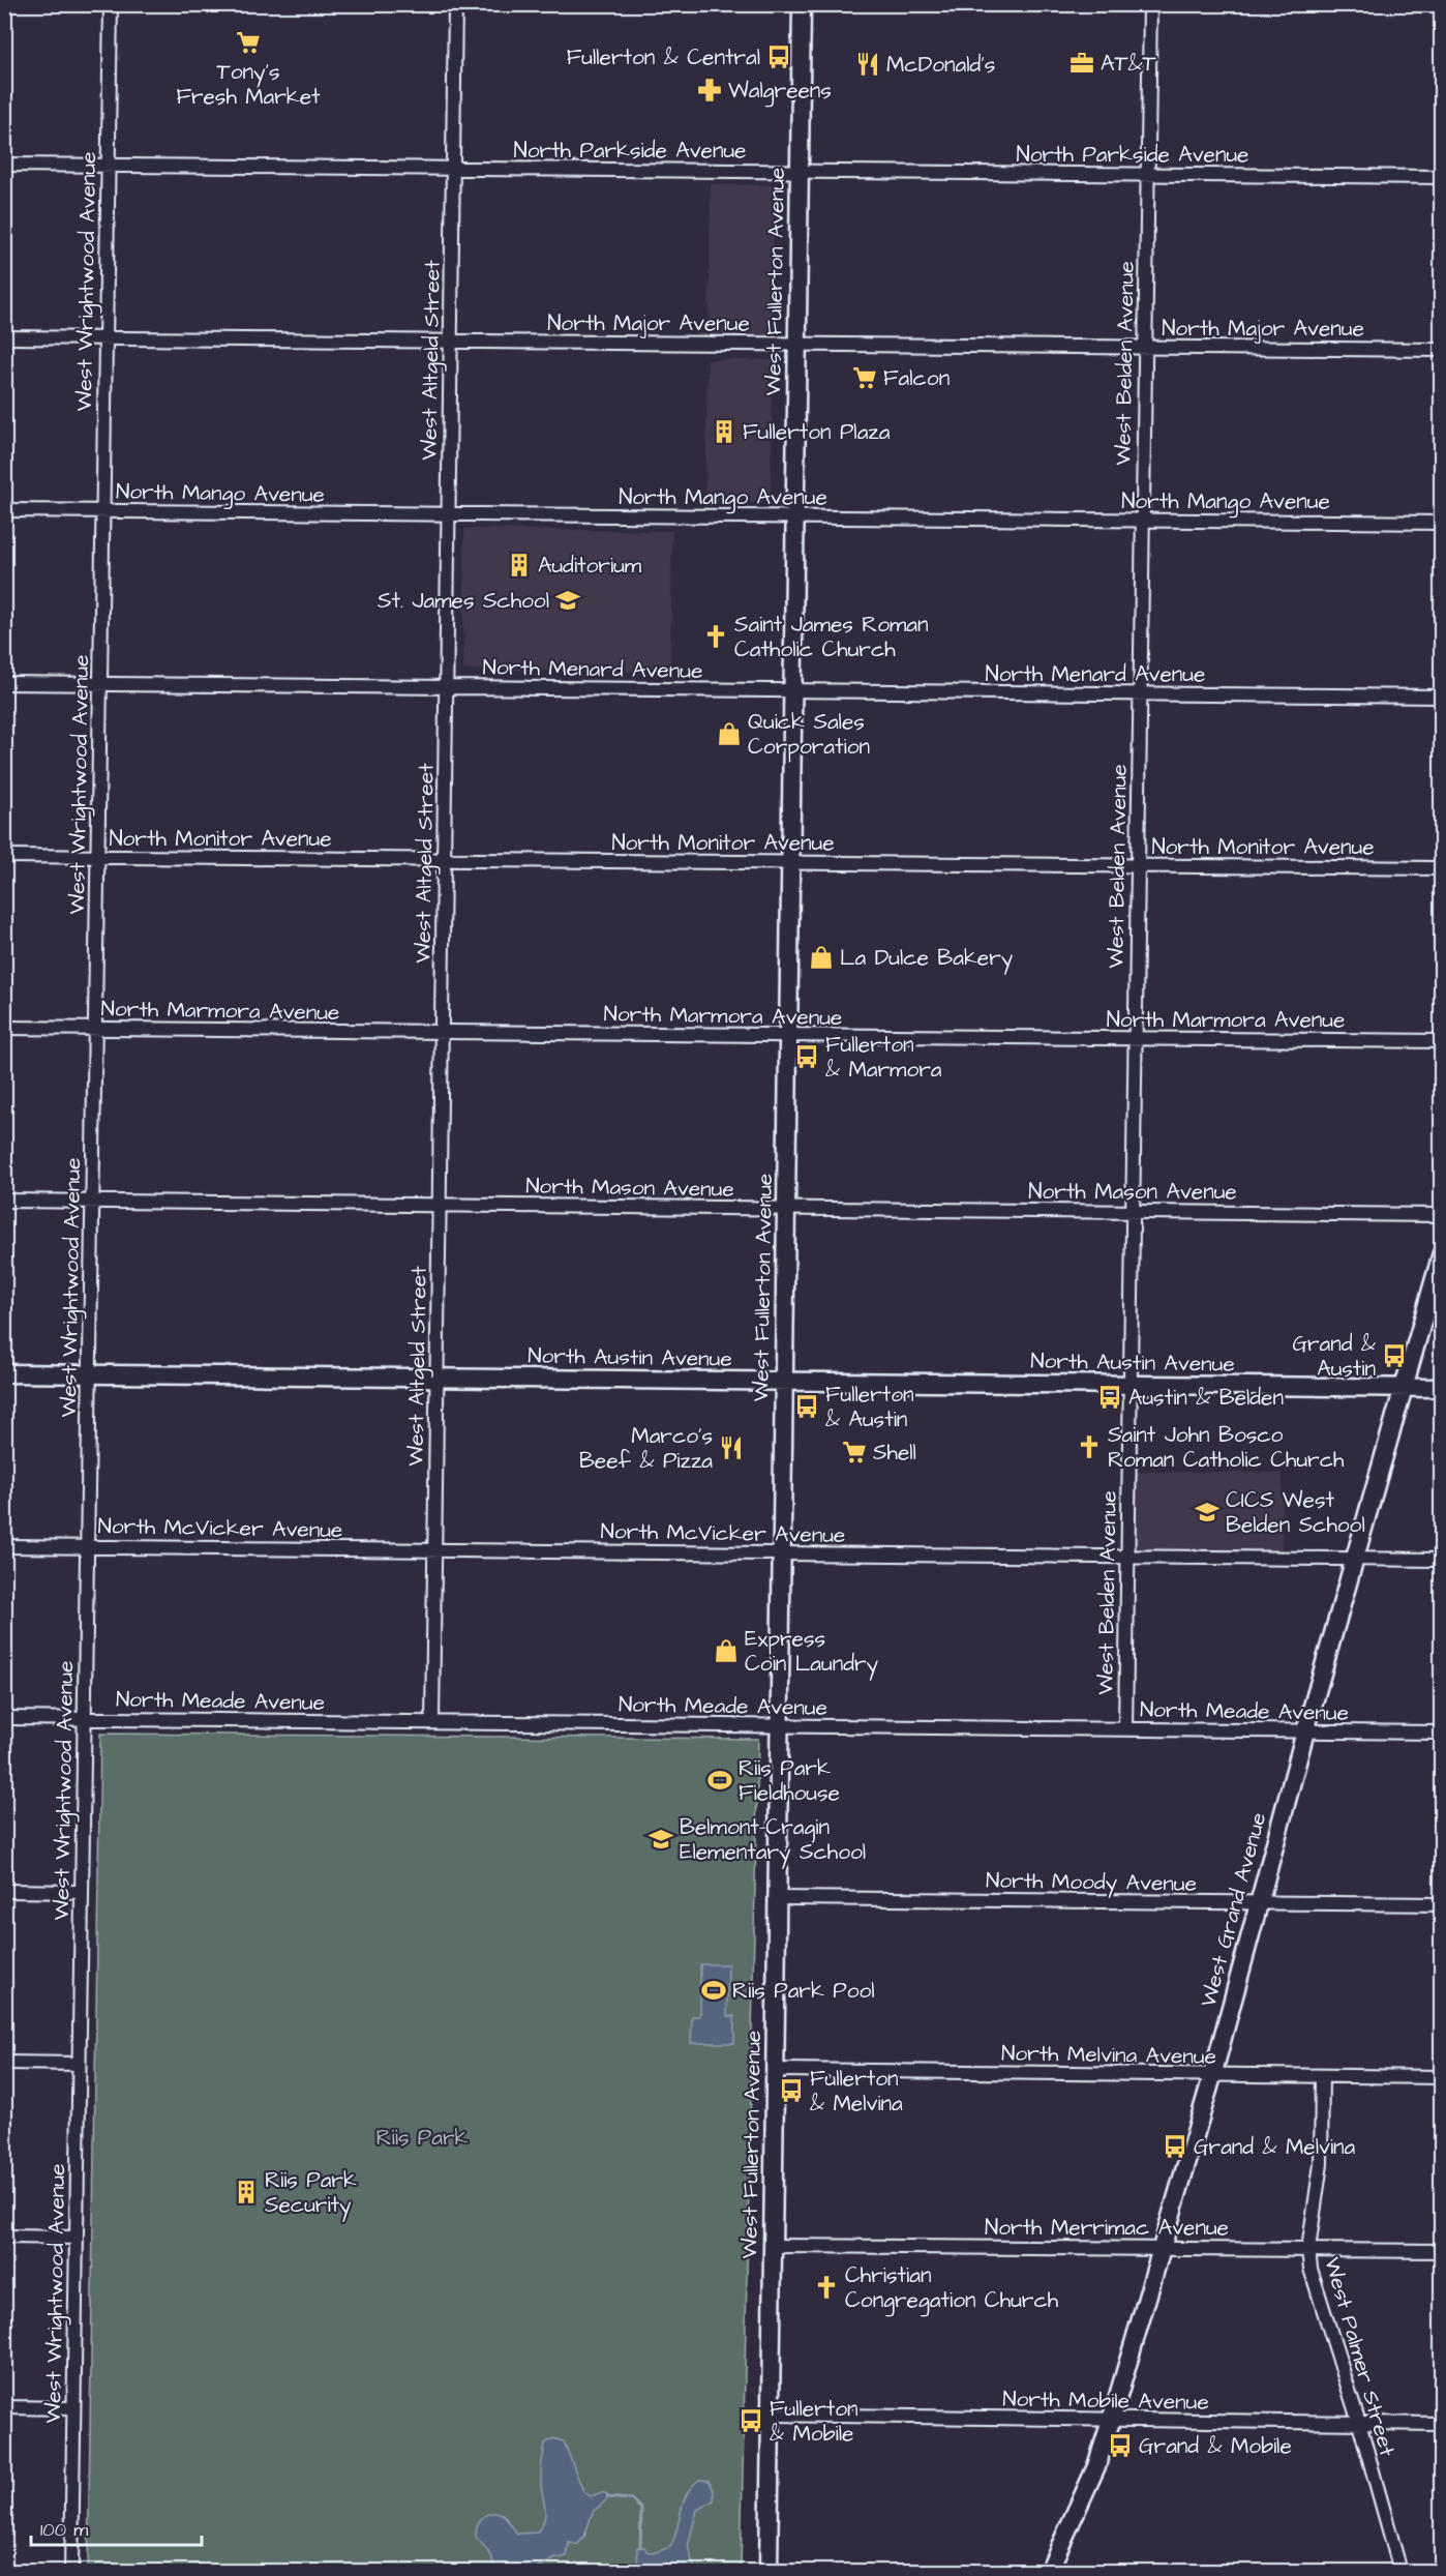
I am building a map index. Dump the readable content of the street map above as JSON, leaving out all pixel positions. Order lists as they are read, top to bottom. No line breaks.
{"streets":{"main road":["West Fullerton Avenue","North Austin Avenue","West Grand Avenue"],"street":["North Parkside Avenue","West Wrightwood Avenue","North Major Avenue","West Altgeld Street","West Belden Avenue","North Mango Avenue","North Menard Avenue","North Monitor Avenue","North Marmora Avenue","North Mason Avenue","North McVicker Avenue","North Meade Avenue","North Moody Avenue","North Melvina Avenue","North Merrimac Avenue","West Palmer Street","North Mobile Avenue"]},"crossings":[["North Parkside Avenue","West Wrightwood Avenue"],["North Parkside Avenue","West Fullerton Avenue"],["North Parkside Avenue","West Altgeld Street"],["North Parkside Avenue","West Belden Avenue"],["West Wrightwood Avenue","North Major Avenue"],["West Wrightwood Avenue","North Mango Avenue"],["West Wrightwood Avenue","North Menard Avenue"],["West Wrightwood Avenue","North Monitor Avenue"],["West Wrightwood Avenue","North Marmora Avenue"],["West Wrightwood Avenue","North Mason Avenue"],["West Wrightwood Avenue","North Austin Avenue"],["West Wrightwood Avenue","North McVicker Avenue"],["West Wrightwood Avenue","North Meade Avenue"],["West Fullerton Avenue","North Major Avenue"],["West Fullerton Avenue","North Mango Avenue"],["West Fullerton Avenue","North Menard Avenue"],["West Fullerton Avenue","North Monitor Avenue"],["West Fullerton Avenue","North Marmora Avenue"],["West Fullerton Avenue","North Mason Avenue"],["West Fullerton Avenue","North Austin Avenue"],["West Fullerton Avenue","North McVicker Avenue"],["West Fullerton Avenue","North Meade Avenue"],["West Fullerton Avenue","North Moody Avenue"],["West Fullerton Avenue","North Melvina Avenue"],["West Fullerton Avenue","North Merrimac Avenue"],["West Fullerton Avenue","North Mobile Avenue"],["North Major Avenue","West Altgeld Street"],["North Major Avenue","West Belden Avenue"],["West Altgeld Street","North Mango Avenue"],["West Altgeld Street","North Menard Avenue"],["West Altgeld Street","North Monitor Avenue"],["West Altgeld Street","North Marmora Avenue"],["West Altgeld Street","North Mason Avenue"],["West Altgeld Street","North Austin Avenue"],["West Altgeld Street","North McVicker Avenue"],["West Altgeld Street","North Meade Avenue"],["West Belden Avenue","North Mango Avenue"],["West Belden Avenue","North Menard Avenue"],["West Belden Avenue","North Monitor Avenue"],["West Belden Avenue","North Marmora Avenue"],["West Belden Avenue","North Mason Avenue"],["West Belden Avenue","North Austin Avenue"],["West Belden Avenue","North McVicker Avenue"],["West Belden Avenue","North Meade Avenue"],["North Austin Avenue","West Grand Avenue"],["North McVicker Avenue","West Grand Avenue"],["North Meade Avenue","West Grand Avenue"],["North Moody Avenue","West Grand Avenue"],["West Grand Avenue","North Melvina Avenue"],["West Grand Avenue","North Merrimac Avenue"],["West Grand Avenue","North Mobile Avenue"],["North Melvina Avenue","West Palmer Street"],["North Merrimac Avenue","West Palmer Street"],["West Palmer Street","North Mobile Avenue"]],"parks":["Riis Park"],"places":{"supermarket":["Tony's Fresh Market","Falcon","Shell"],"bus stop":["Fullerton & Central","Fullerton & Marmora","Grand & Austin","Austin & Belden","Fullerton & Austin","Fullerton & Melvina","Grand & Melvina","Fullerton & Mobile","Grand & Mobile"],"office":["AT&T"],"restaurant":["McDonald's","Marco's Beef & Pizza"],"pharmacy":["Walgreens"],"building":["Fullerton Plaza","Auditorium","Riis Park Security"],"school or university":["St. James School","CICS West Belden School","Belmont-Cragin Elementary School"],"church":["Saint James Roman Catholic Church","Saint John Bosco Roman Catholic Church","Christian Congregation Church"],"shop":["Quick Sales Corporation","La Dulce Bakery","Express Coin Laundry"],"sports":["Riis Park Fieldhouse","Riis Park Pool"]},"scale_bar":"100 m"}
